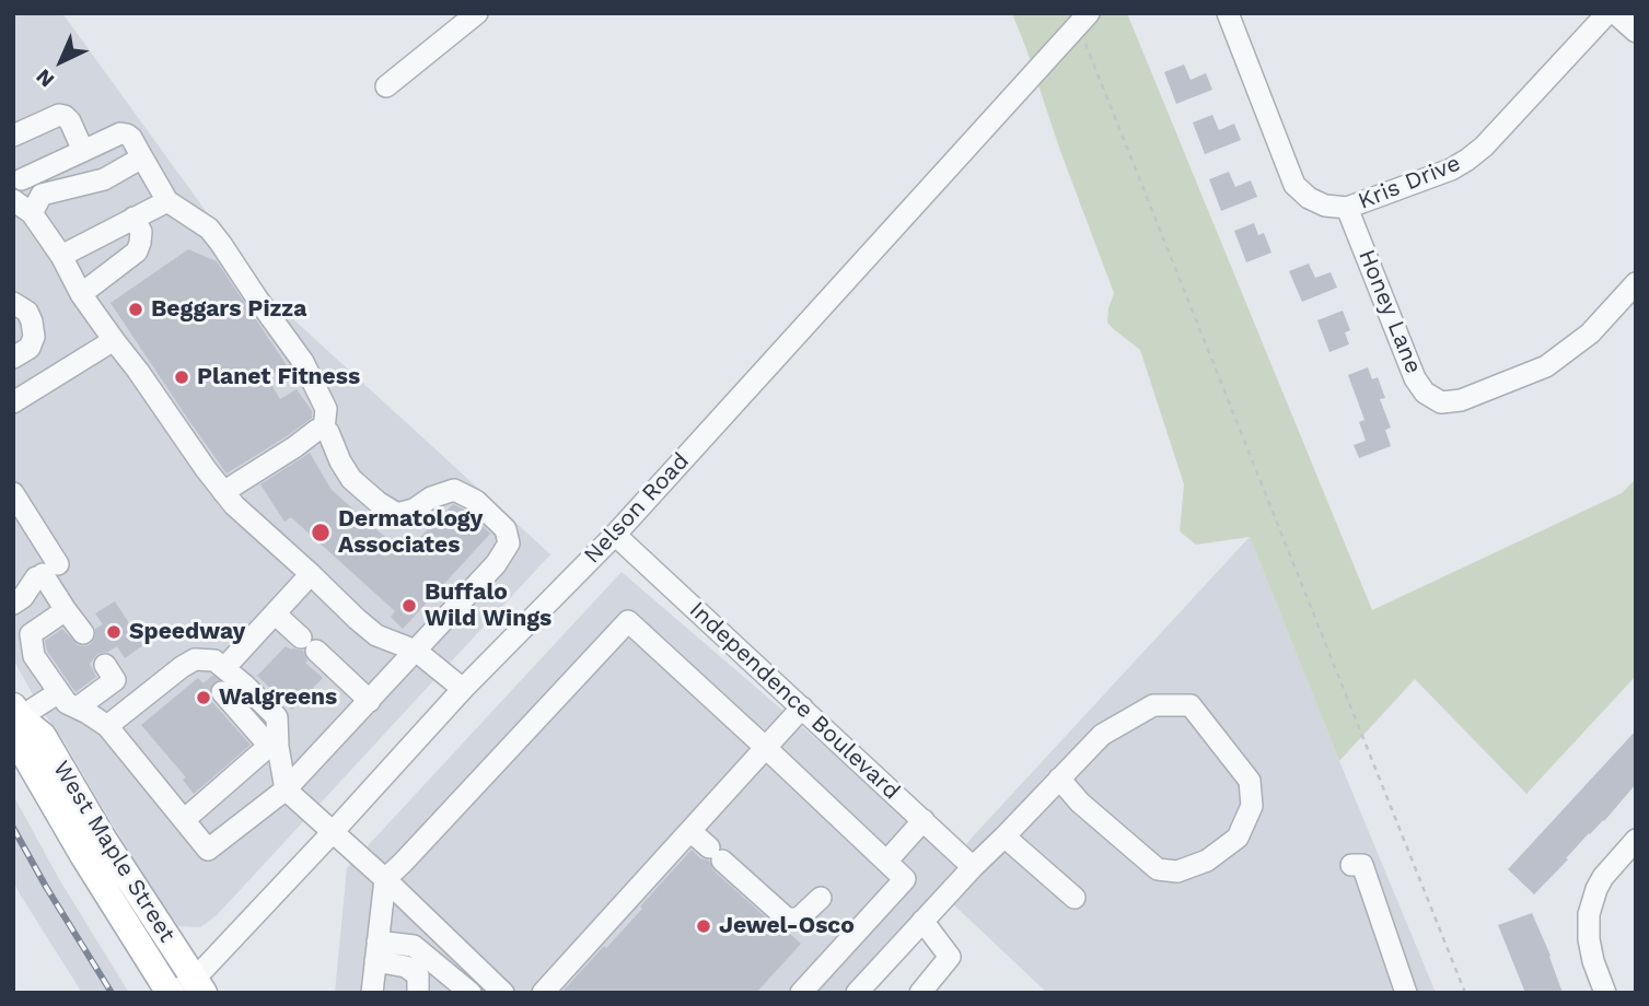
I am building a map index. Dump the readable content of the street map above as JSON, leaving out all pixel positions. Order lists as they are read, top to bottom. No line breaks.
{"streets":{"main road":["West Maple Street"],"street":["Kris Drive","Honey Lane","Nelson Road","Independence Boulevard"]},"crossings":[["Kris Drive","Honey Lane"],["Nelson Road","Independence Boulevard"],["Nelson Road","West Maple Street"]],"places":["Beggars Pizza","Planet Fitness","Dermatology Associates","Buffalo Wild Wings","Speedway","Walgreens","Jewel-Osco"],"north":"bottom left"}
